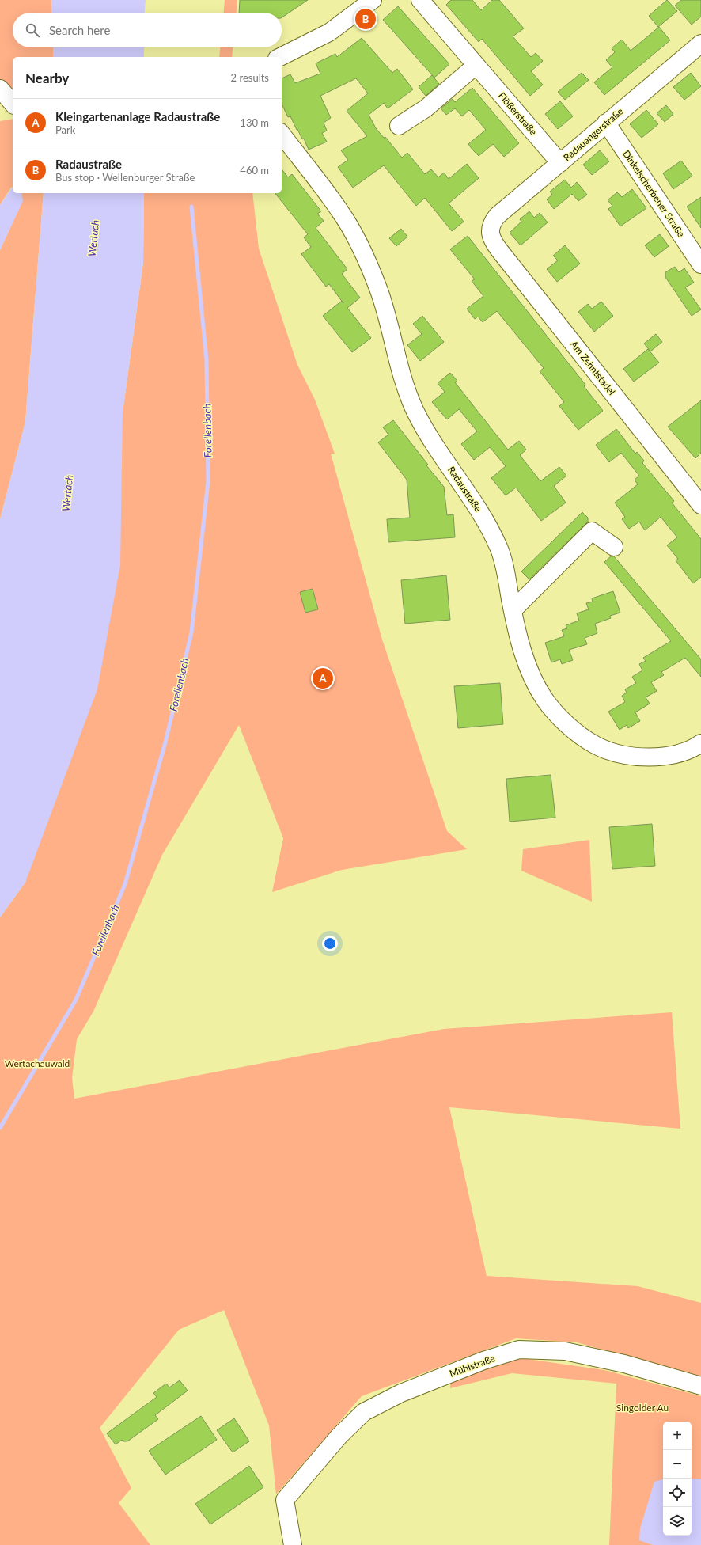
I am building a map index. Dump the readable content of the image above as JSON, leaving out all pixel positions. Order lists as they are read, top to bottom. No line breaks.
{"streets":{"street":["Flößerstraße","Radauangerstraße","Dinkelscherbener Straße","Am Zehntstadel","Radaustraße","Mühlstraße"]},"crossings":[["Flößerstraße","Radauangerstraße"],["Radauangerstraße","Dinkelscherbener Straße"],["Radauangerstraße","Am Zehntstadel"]],"water":["Wertach","Forellenbach"],"parks":["Wertachauwald","Singolder Au"],"page":{"pins":["B","A"],"search":"Search here","heading":["Nearby","2 results"],"list":[{"mark":"A","name":"Kleingartenanlage Radaustraße","note":"Park","value":"130 m"},{"mark":"B","name":"Radaustraße","note":"Bus stop · Wellenburger Straße","value":"460 m"}],"map_buttons":["+","−"]}}
